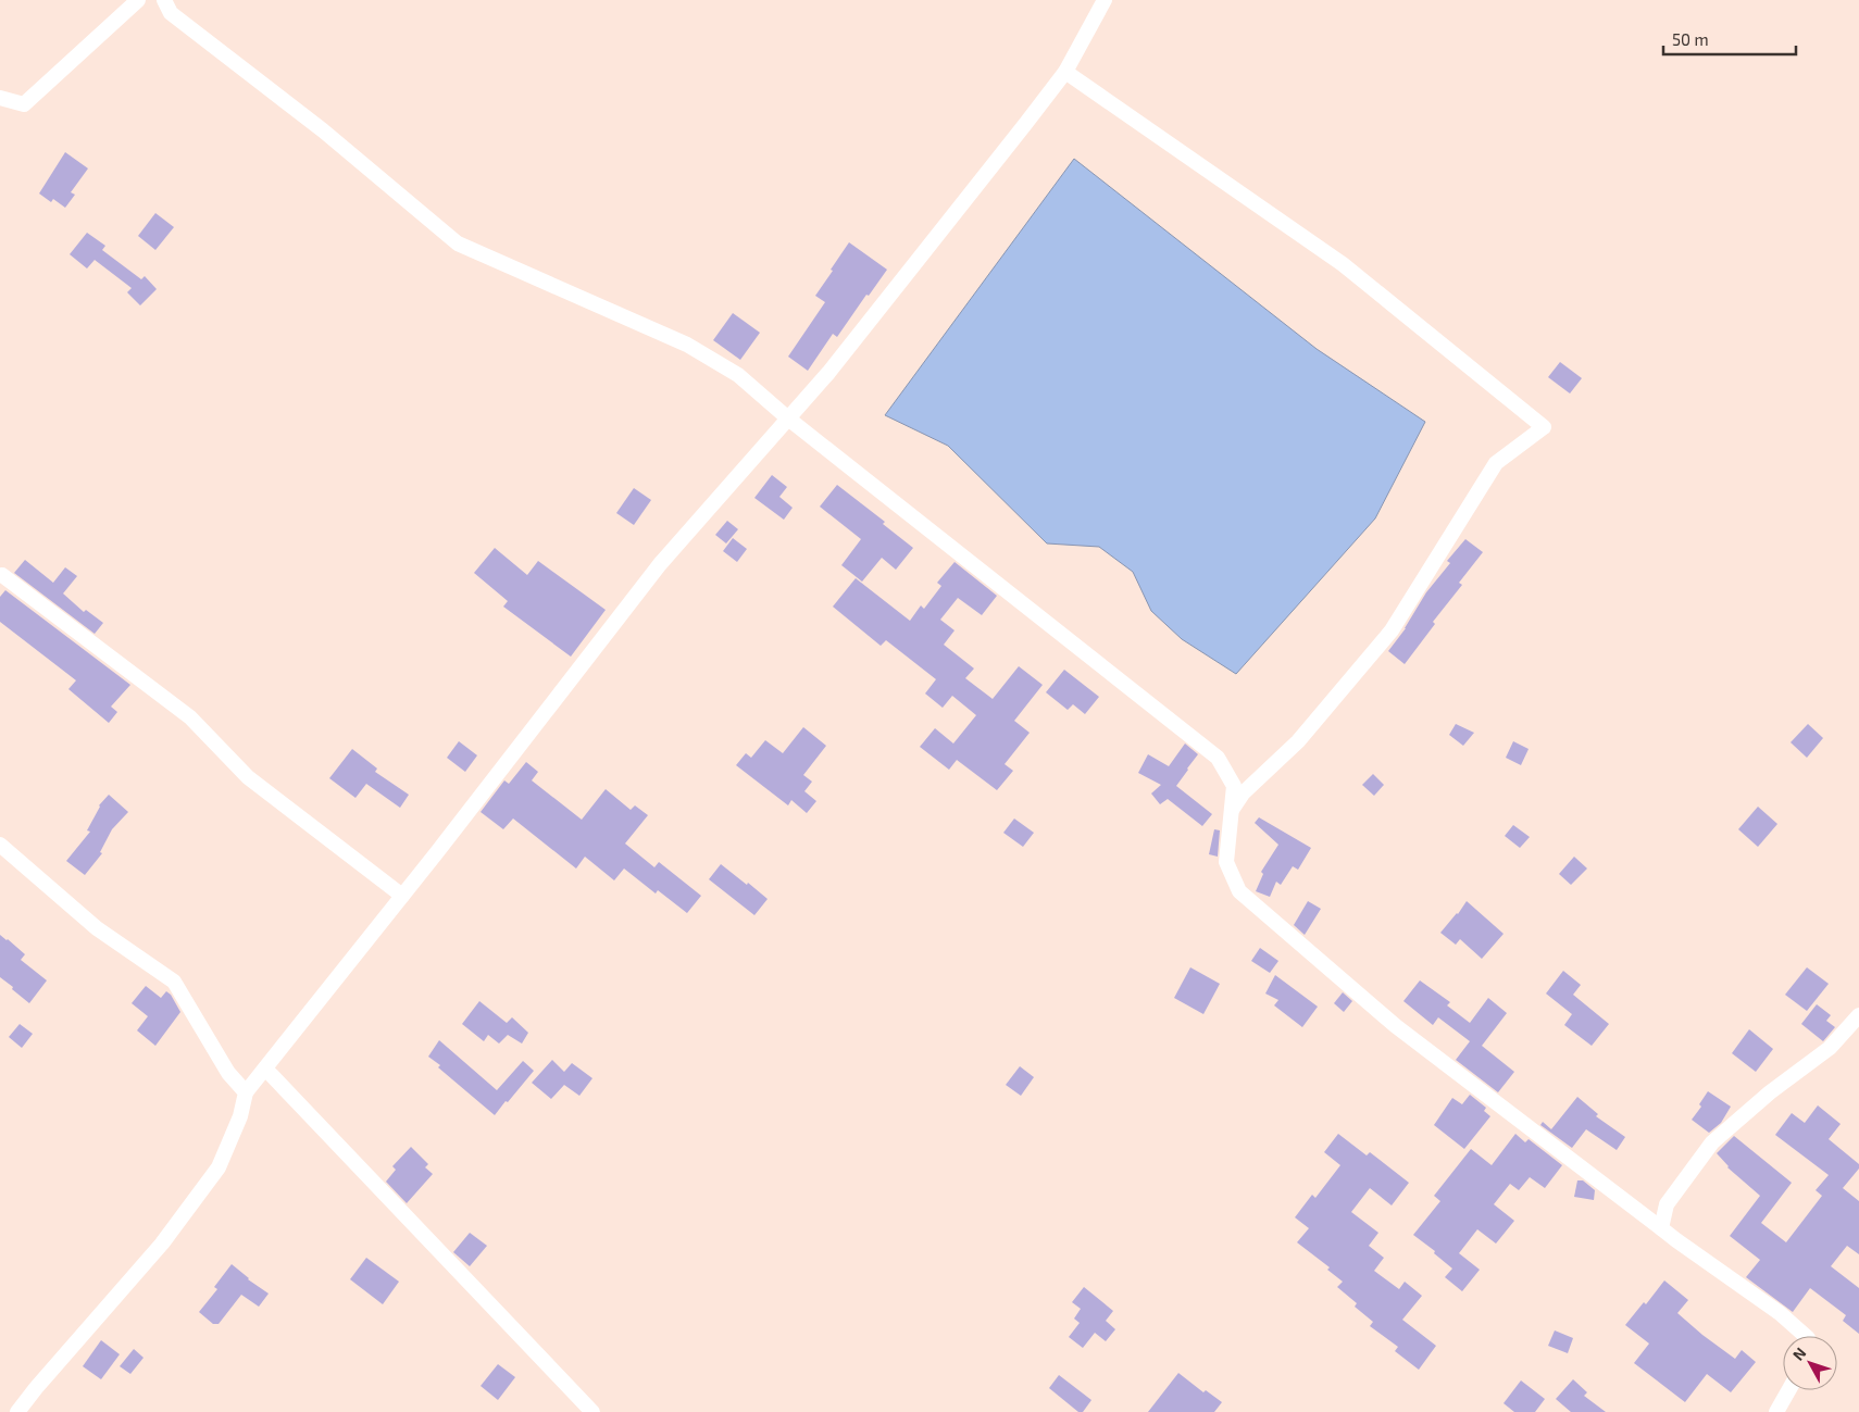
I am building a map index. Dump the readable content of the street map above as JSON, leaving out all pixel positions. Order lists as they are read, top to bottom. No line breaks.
{"scale_bar":"50 m","north":"top left"}
